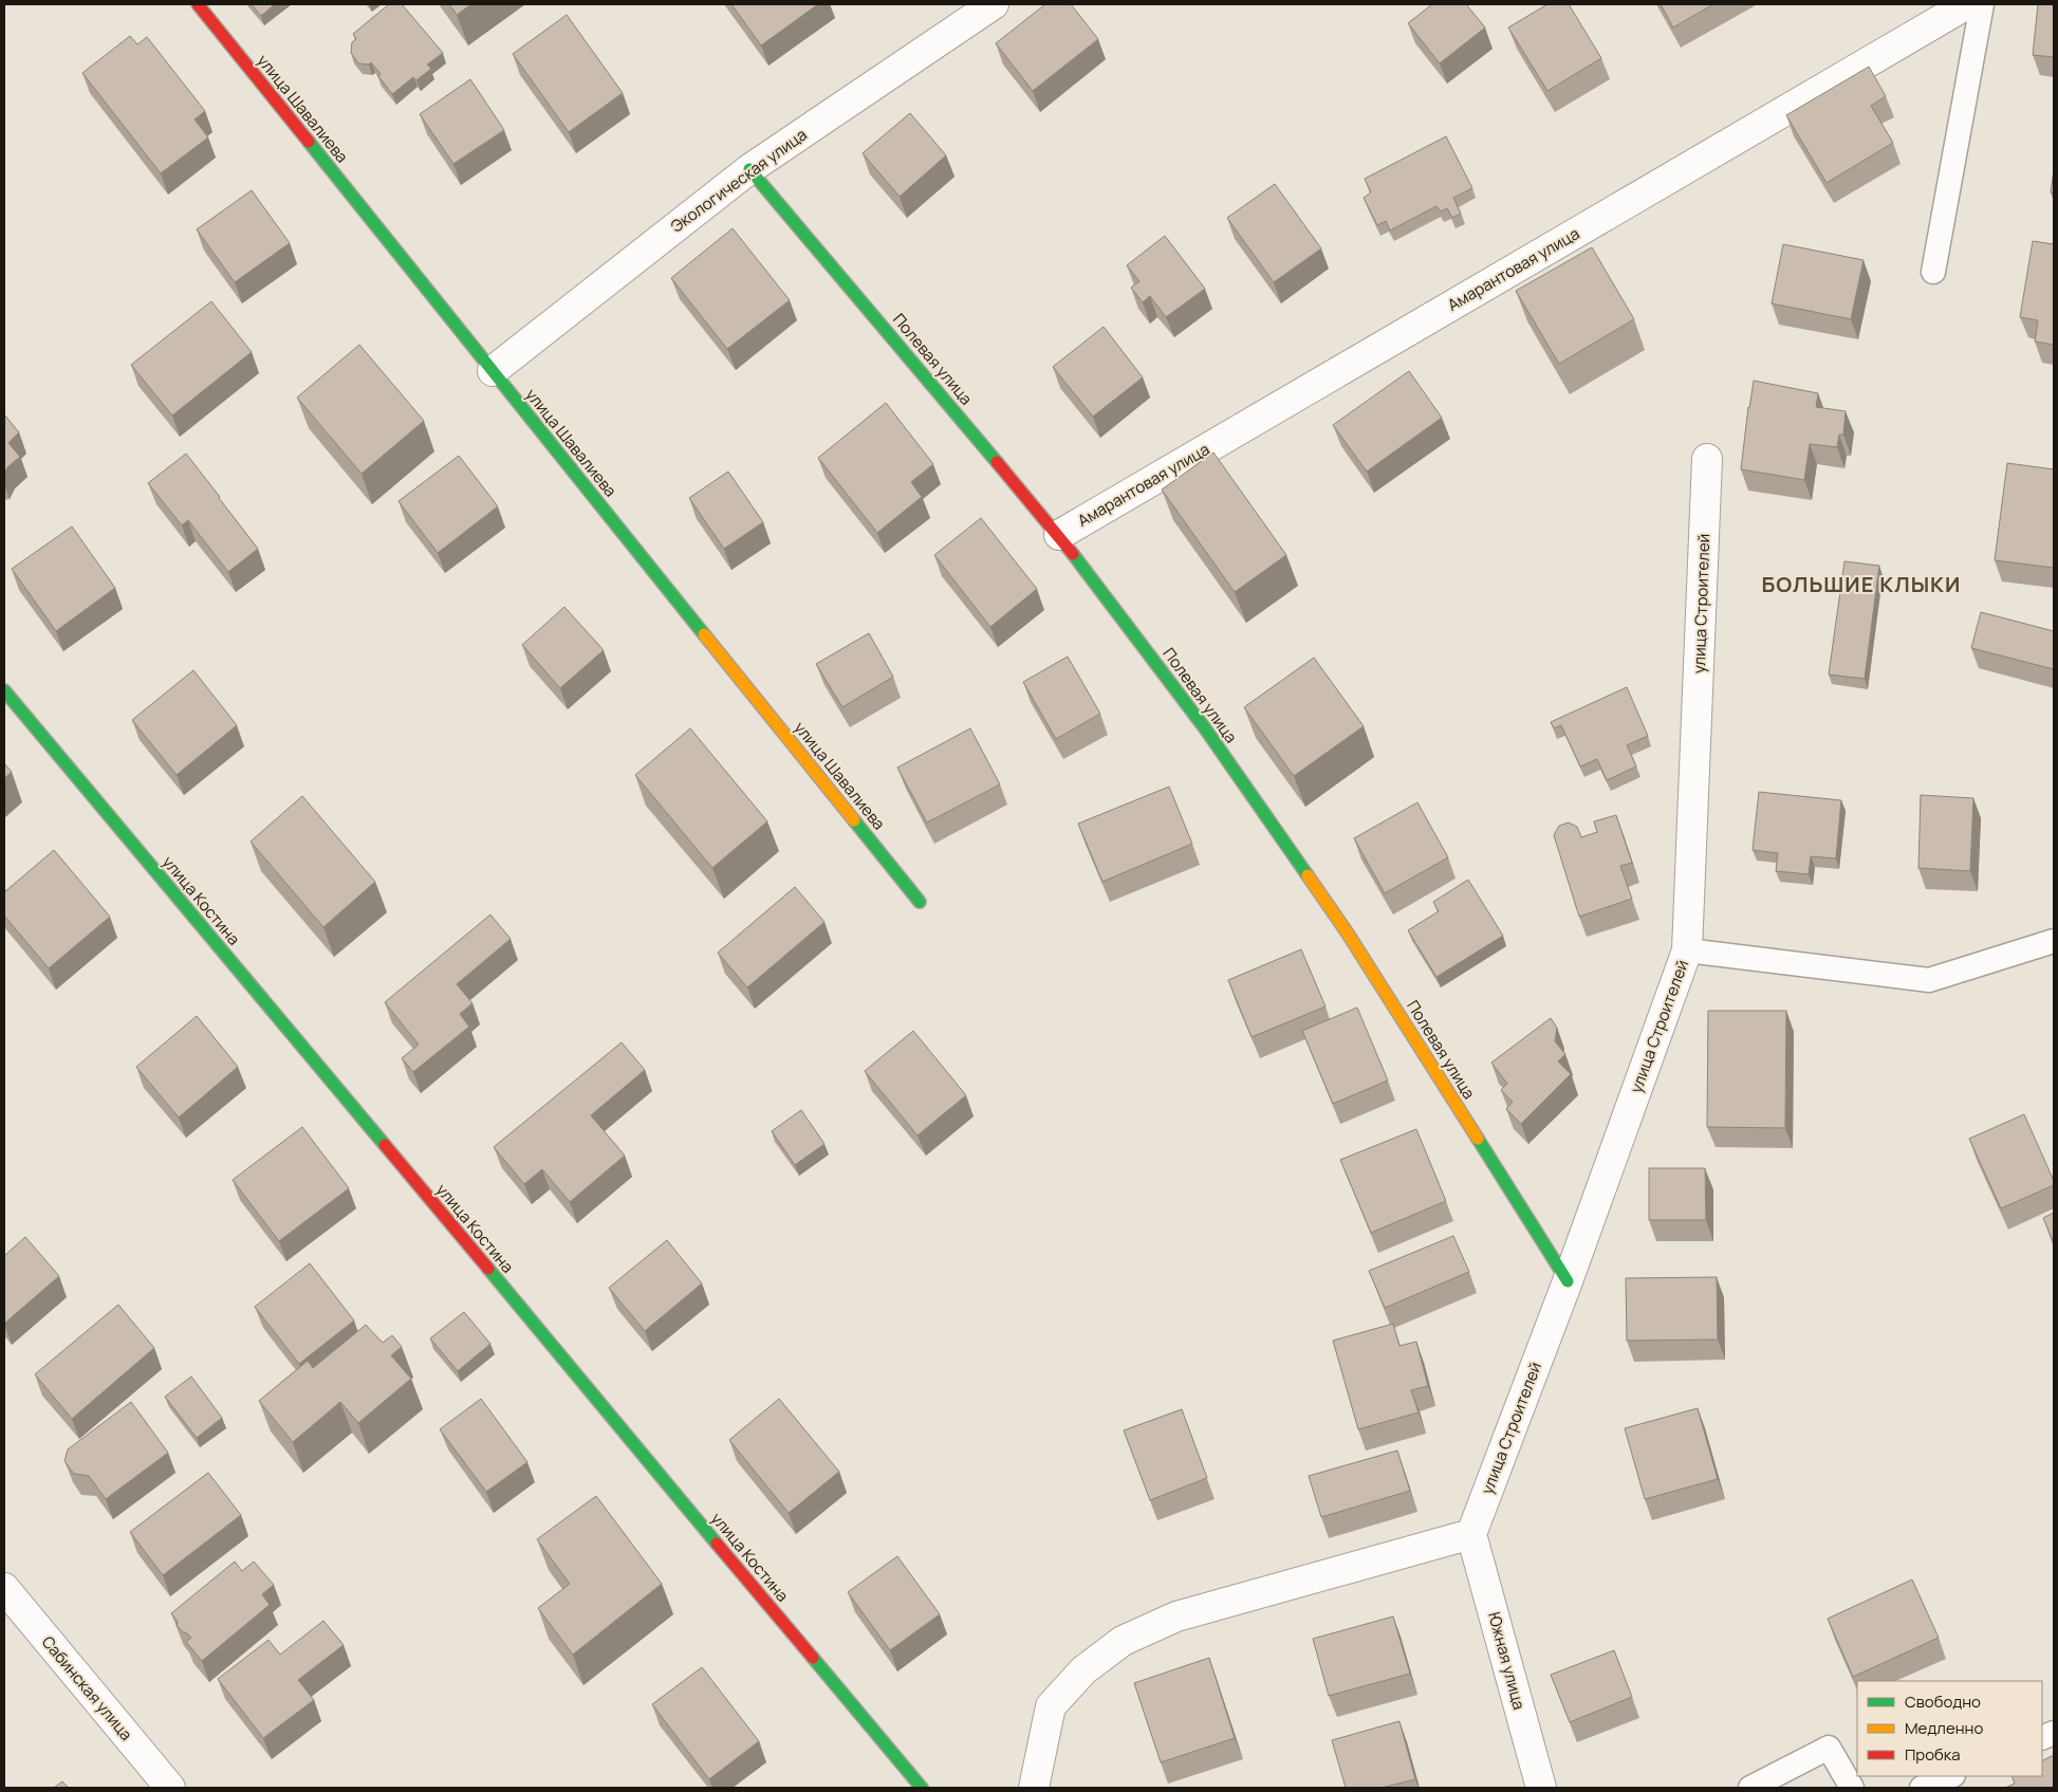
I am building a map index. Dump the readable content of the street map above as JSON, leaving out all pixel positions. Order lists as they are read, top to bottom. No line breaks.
{"streets":{"street":["улица Шавалиева","Экологическая улица","Амарантовая улица","Полевая улица","улица Строителей","улица Костина","Южная улица","Сабинская улица"]},"crossings":[["улица Шавалиева","Экологическая улица"],["Экологическая улица","Полевая улица"],["Амарантовая улица","Полевая улица"],["Полевая улица","улица Строителей"],["улица Строителей","Южная улица"]],"districts":["БОЛЬШИЕ КЛЫКИ"],"legend":["Свободно","Медленно","Пробка"]}
